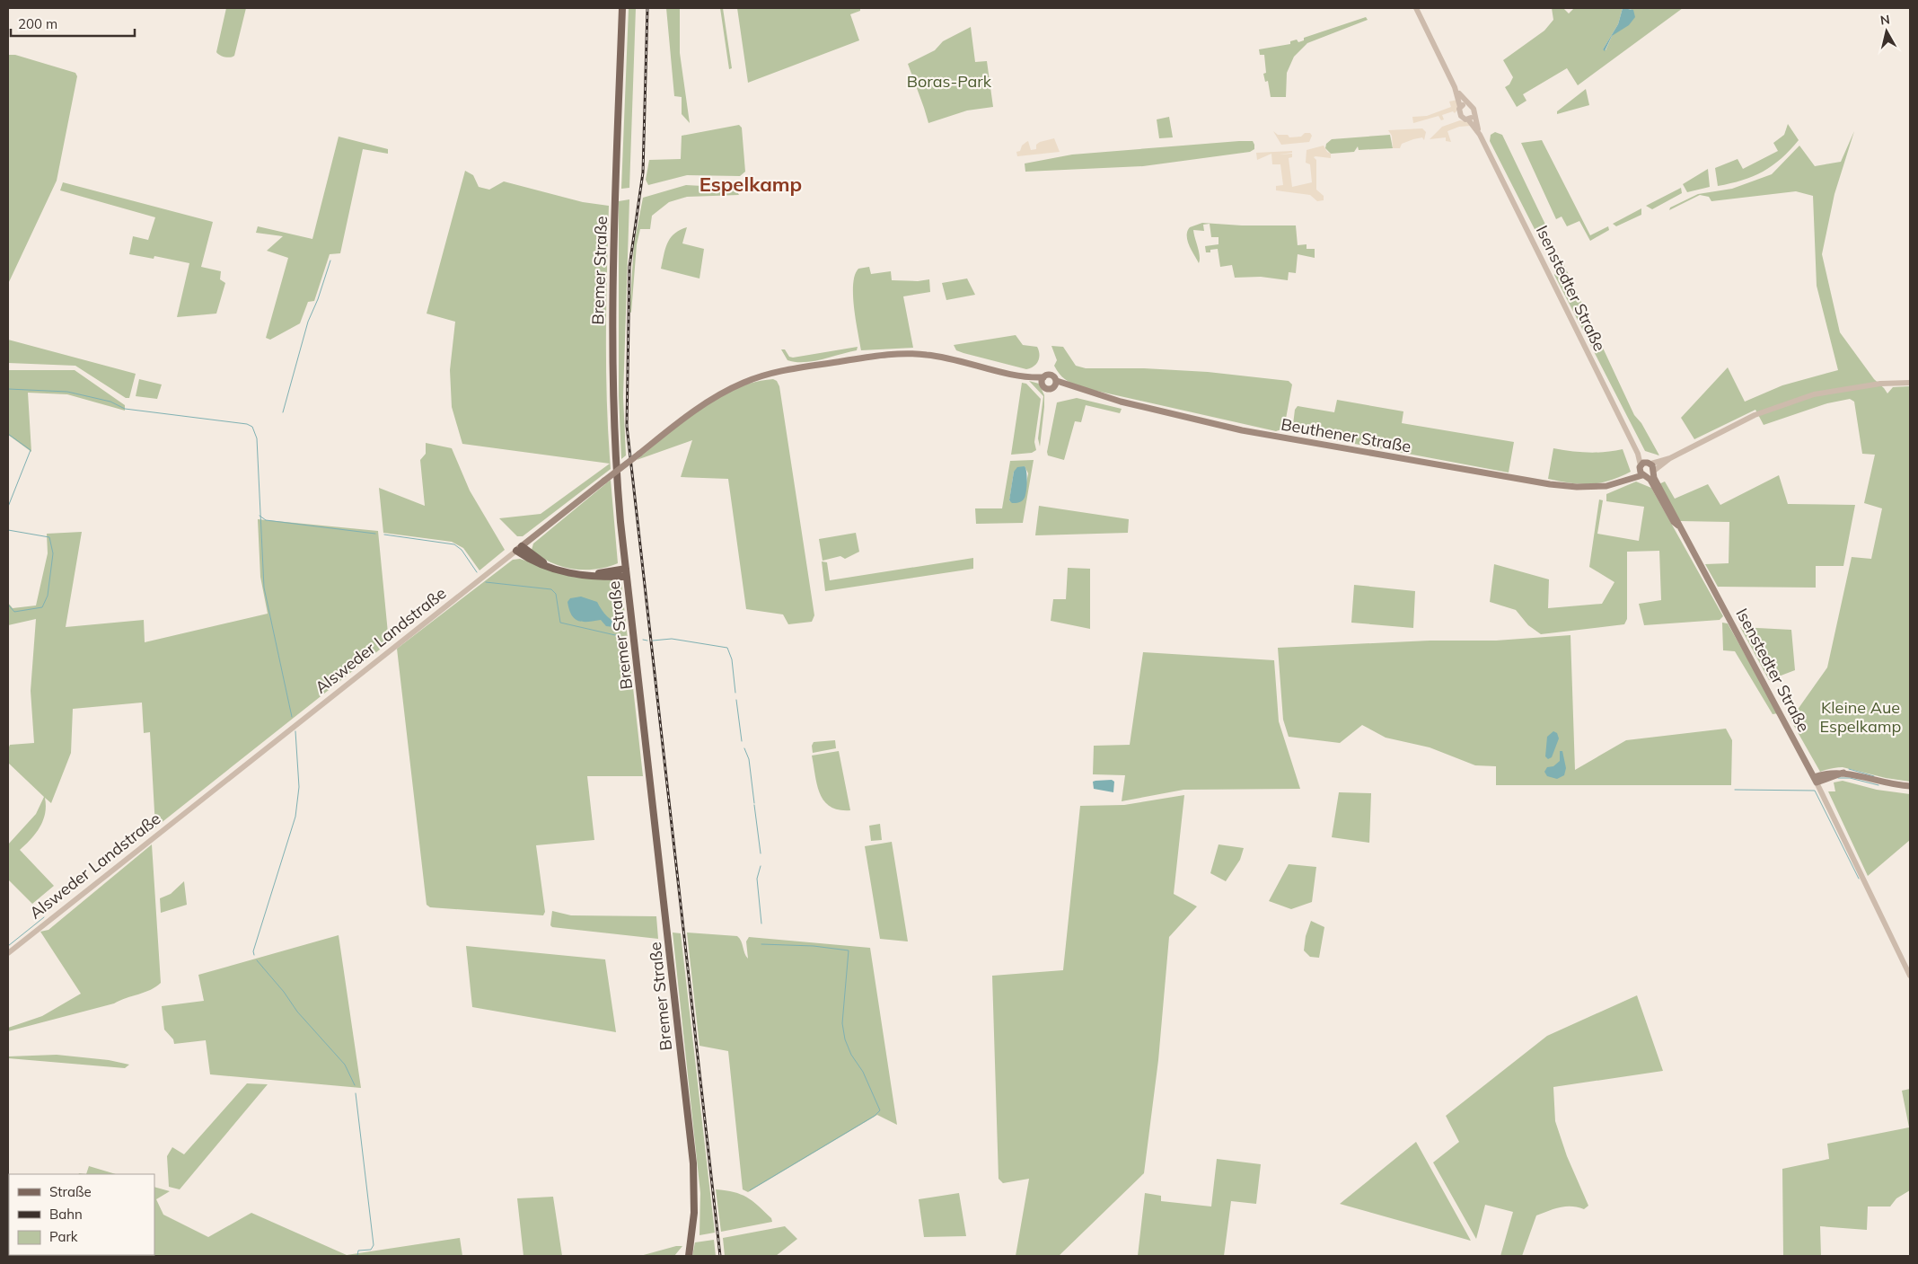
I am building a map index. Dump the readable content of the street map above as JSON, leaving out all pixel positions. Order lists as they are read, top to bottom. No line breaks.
{"streets":{"main road":["Bremer Straße","Isenstedter Straße","Beuthener Straße","Alsweder Landstraße"]},"crossings":[["Isenstedter Straße","Beuthener Straße"]],"districts":["Espelkamp"],"parks":["Boras-Park","Kleine Aue Espelkamp"],"legend":["Straße","Bahn","Park"],"scale_bar":"200 m","north":"top"}
